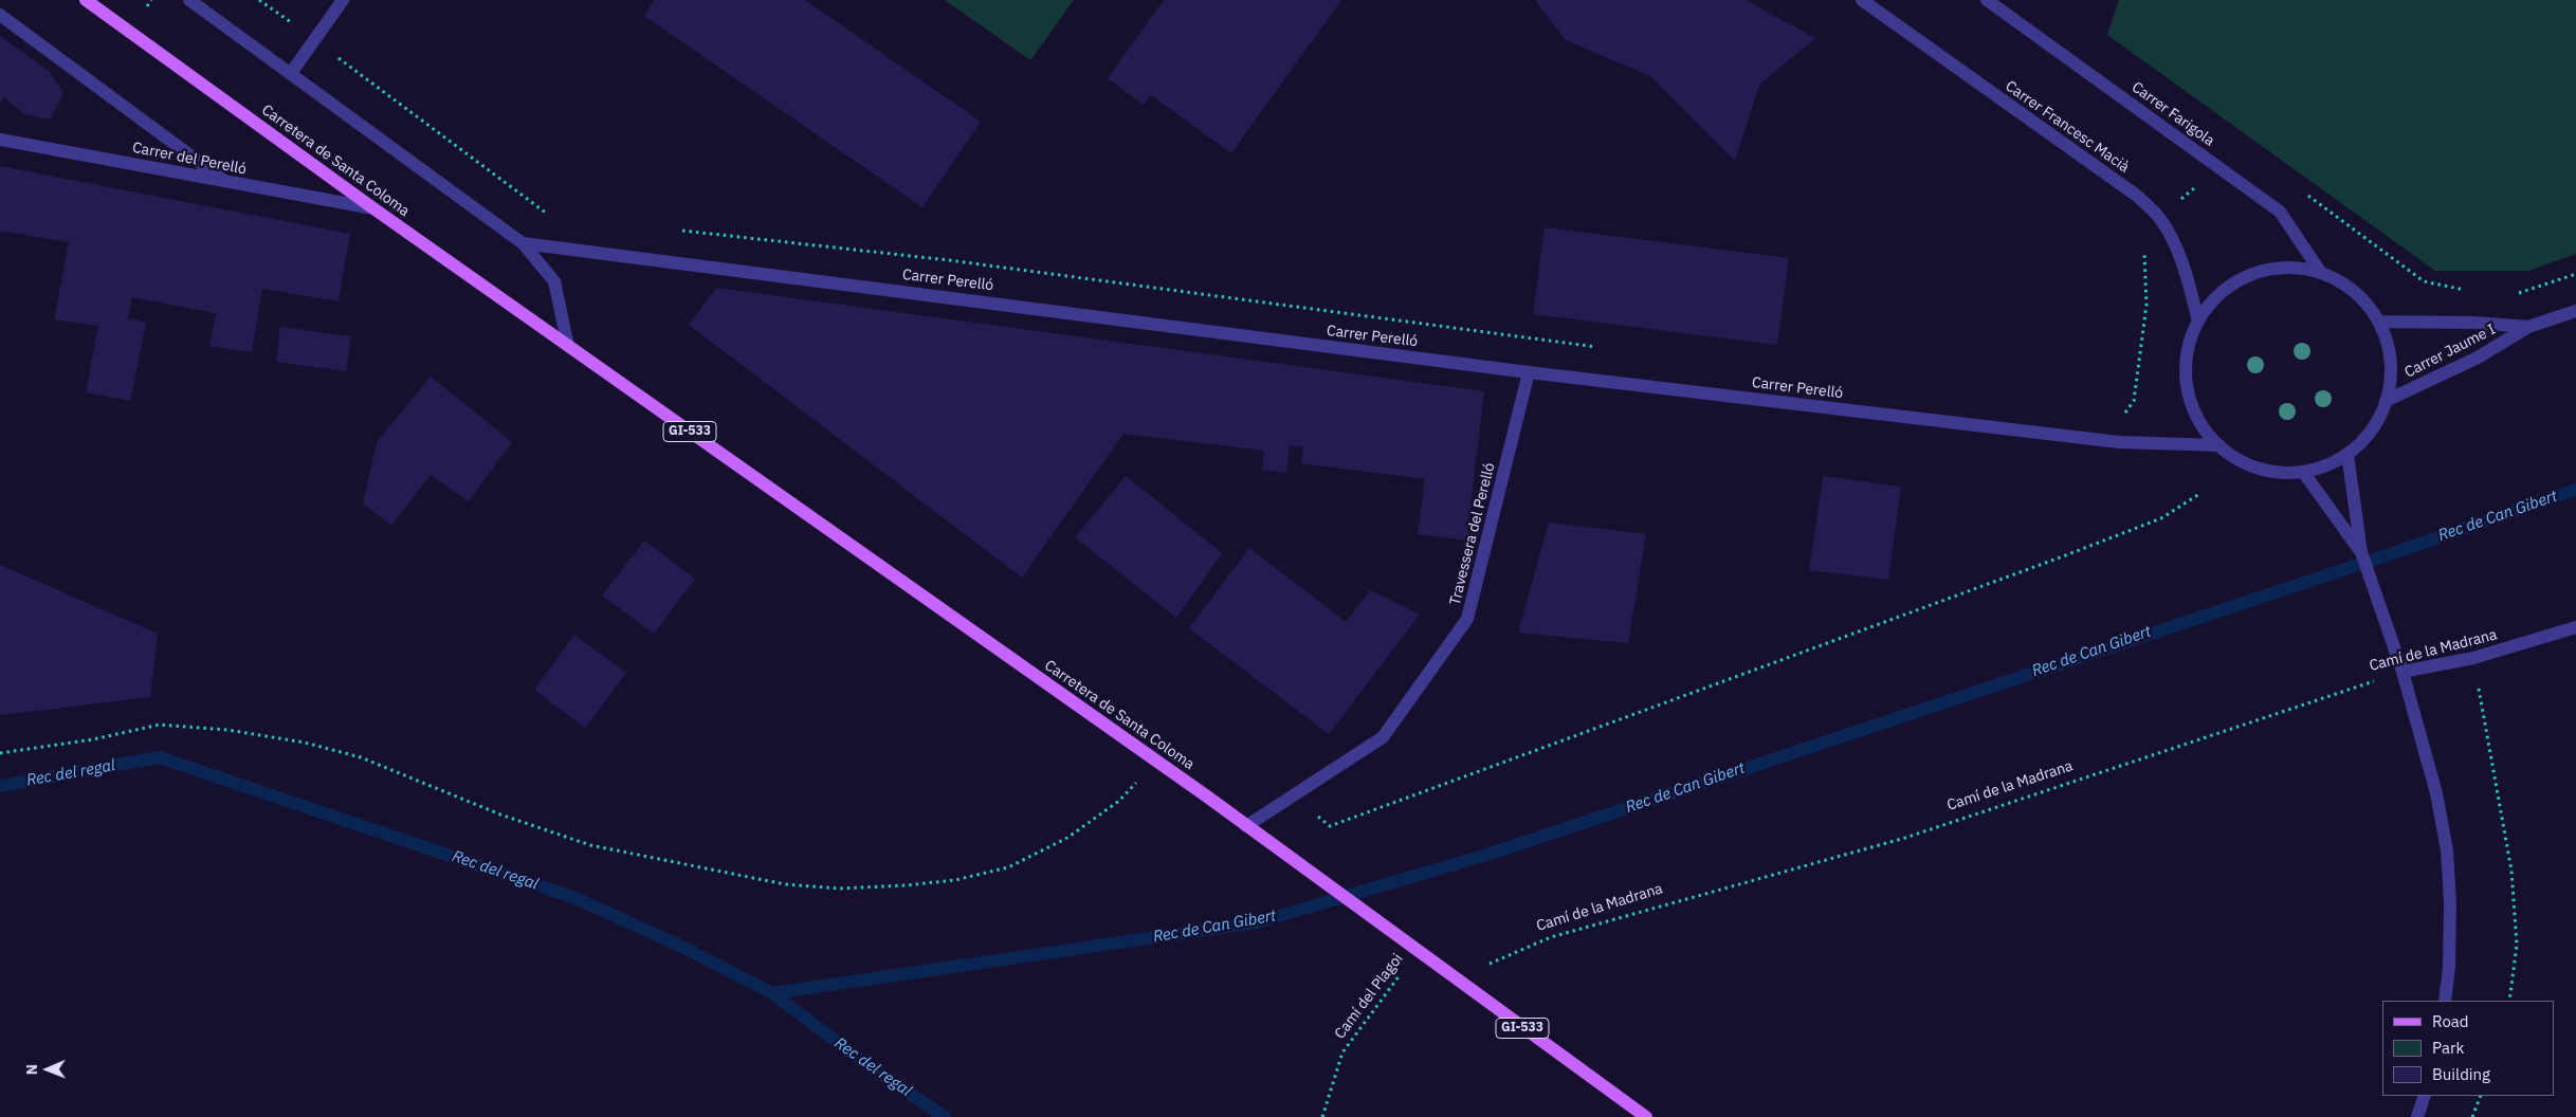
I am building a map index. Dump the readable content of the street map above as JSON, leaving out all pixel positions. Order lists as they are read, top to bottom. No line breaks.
{"streets":{"main road":["Carretera de Santa Coloma","GI-533"],"street":["Carrer Farigola","Carrer Francesc Macià","Carrer del Perelló","Carrer Perelló","Carrer Jaume I","Travessera del Perelló","Camí de la Madrana"],"path":["Camí del Plagoi"]},"crossings":[["Carrer del Perelló","Carretera de Santa Coloma"],["Carretera de Santa Coloma","Travessera del Perelló"],["Carretera de Santa Coloma","Camí de la Madrana"],["Carretera de Santa Coloma","Camí del Plagoi"],["Carrer Perelló","Travessera del Perelló"]],"water":["Rec de Can Gibert","Rec del regal"],"legend":["Road","Park","Building"],"north":"left"}
